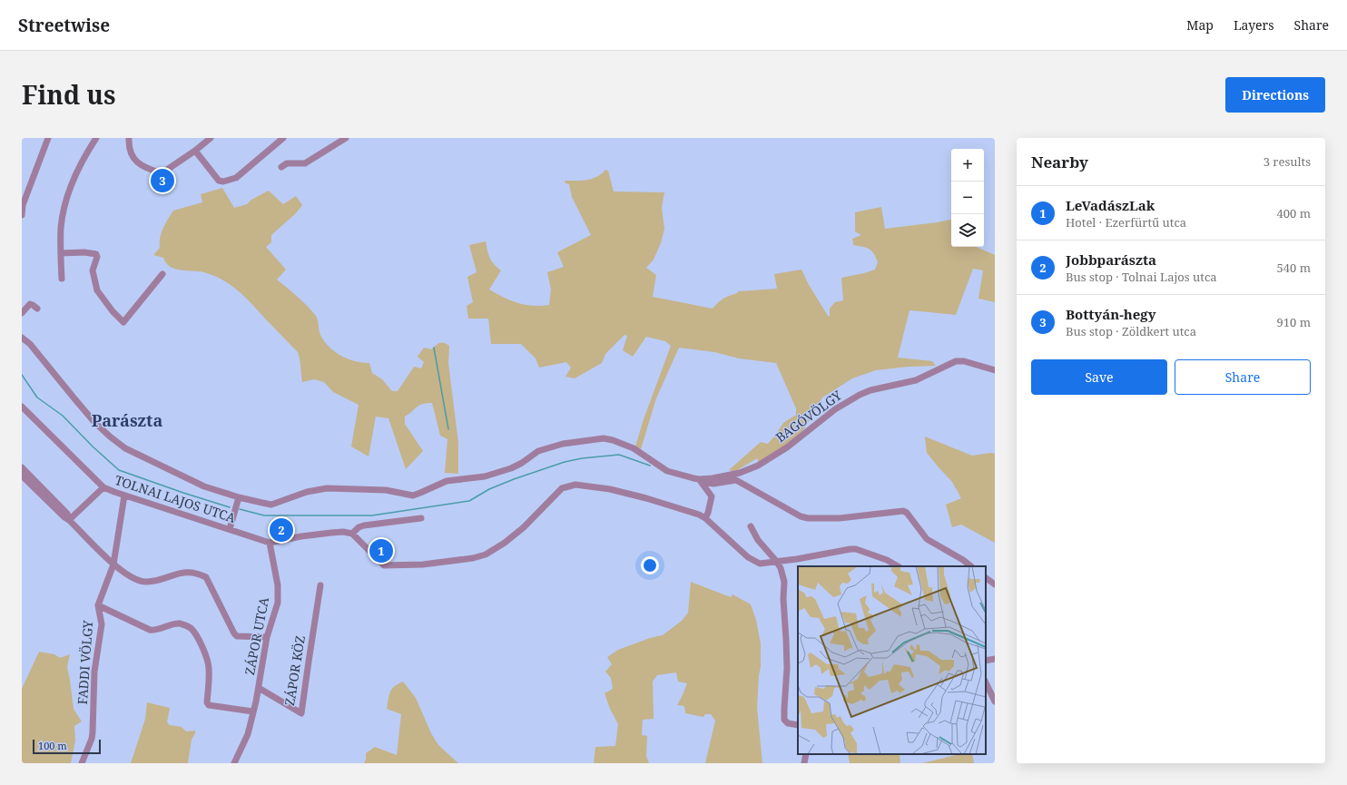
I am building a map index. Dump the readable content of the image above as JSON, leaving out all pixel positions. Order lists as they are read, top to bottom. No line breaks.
{"streets":{"street":["BAGÓVÖLGY","TOLNAI LAJOS UTCA","ZÁPOR UTCA","FADDI VÖLGY","ZÁPOR KÖZ"]},"crossings":[["TOLNAI LAJOS UTCA","ZÁPOR UTCA"],["TOLNAI LAJOS UTCA","FADDI VÖLGY"],["ZÁPOR UTCA","ZÁPOR KÖZ"]],"districts":["Parászta"],"scale_bar":"100 m","page":{"header":"Streetwise","nav":["Map","Layers","Share"],"title":"Find us","buttons":["Directions",["Save","Share"]],"heading":["Nearby","3 results"],"map_buttons":["+","−"],"pins":["3","2","1"],"list":[{"mark":"1","name":"LeVadászLak","note":"Hotel · Ezerfürtű utca","value":"400 m"},{"mark":"2","name":"Jobbparászta","note":"Bus stop · Tolnai Lajos utca","value":"540 m"},{"mark":"3","name":"Bottyán-hegy","note":"Bus stop · Zöldkert utca","value":"910 m"}],"scale":"100 m"}}
